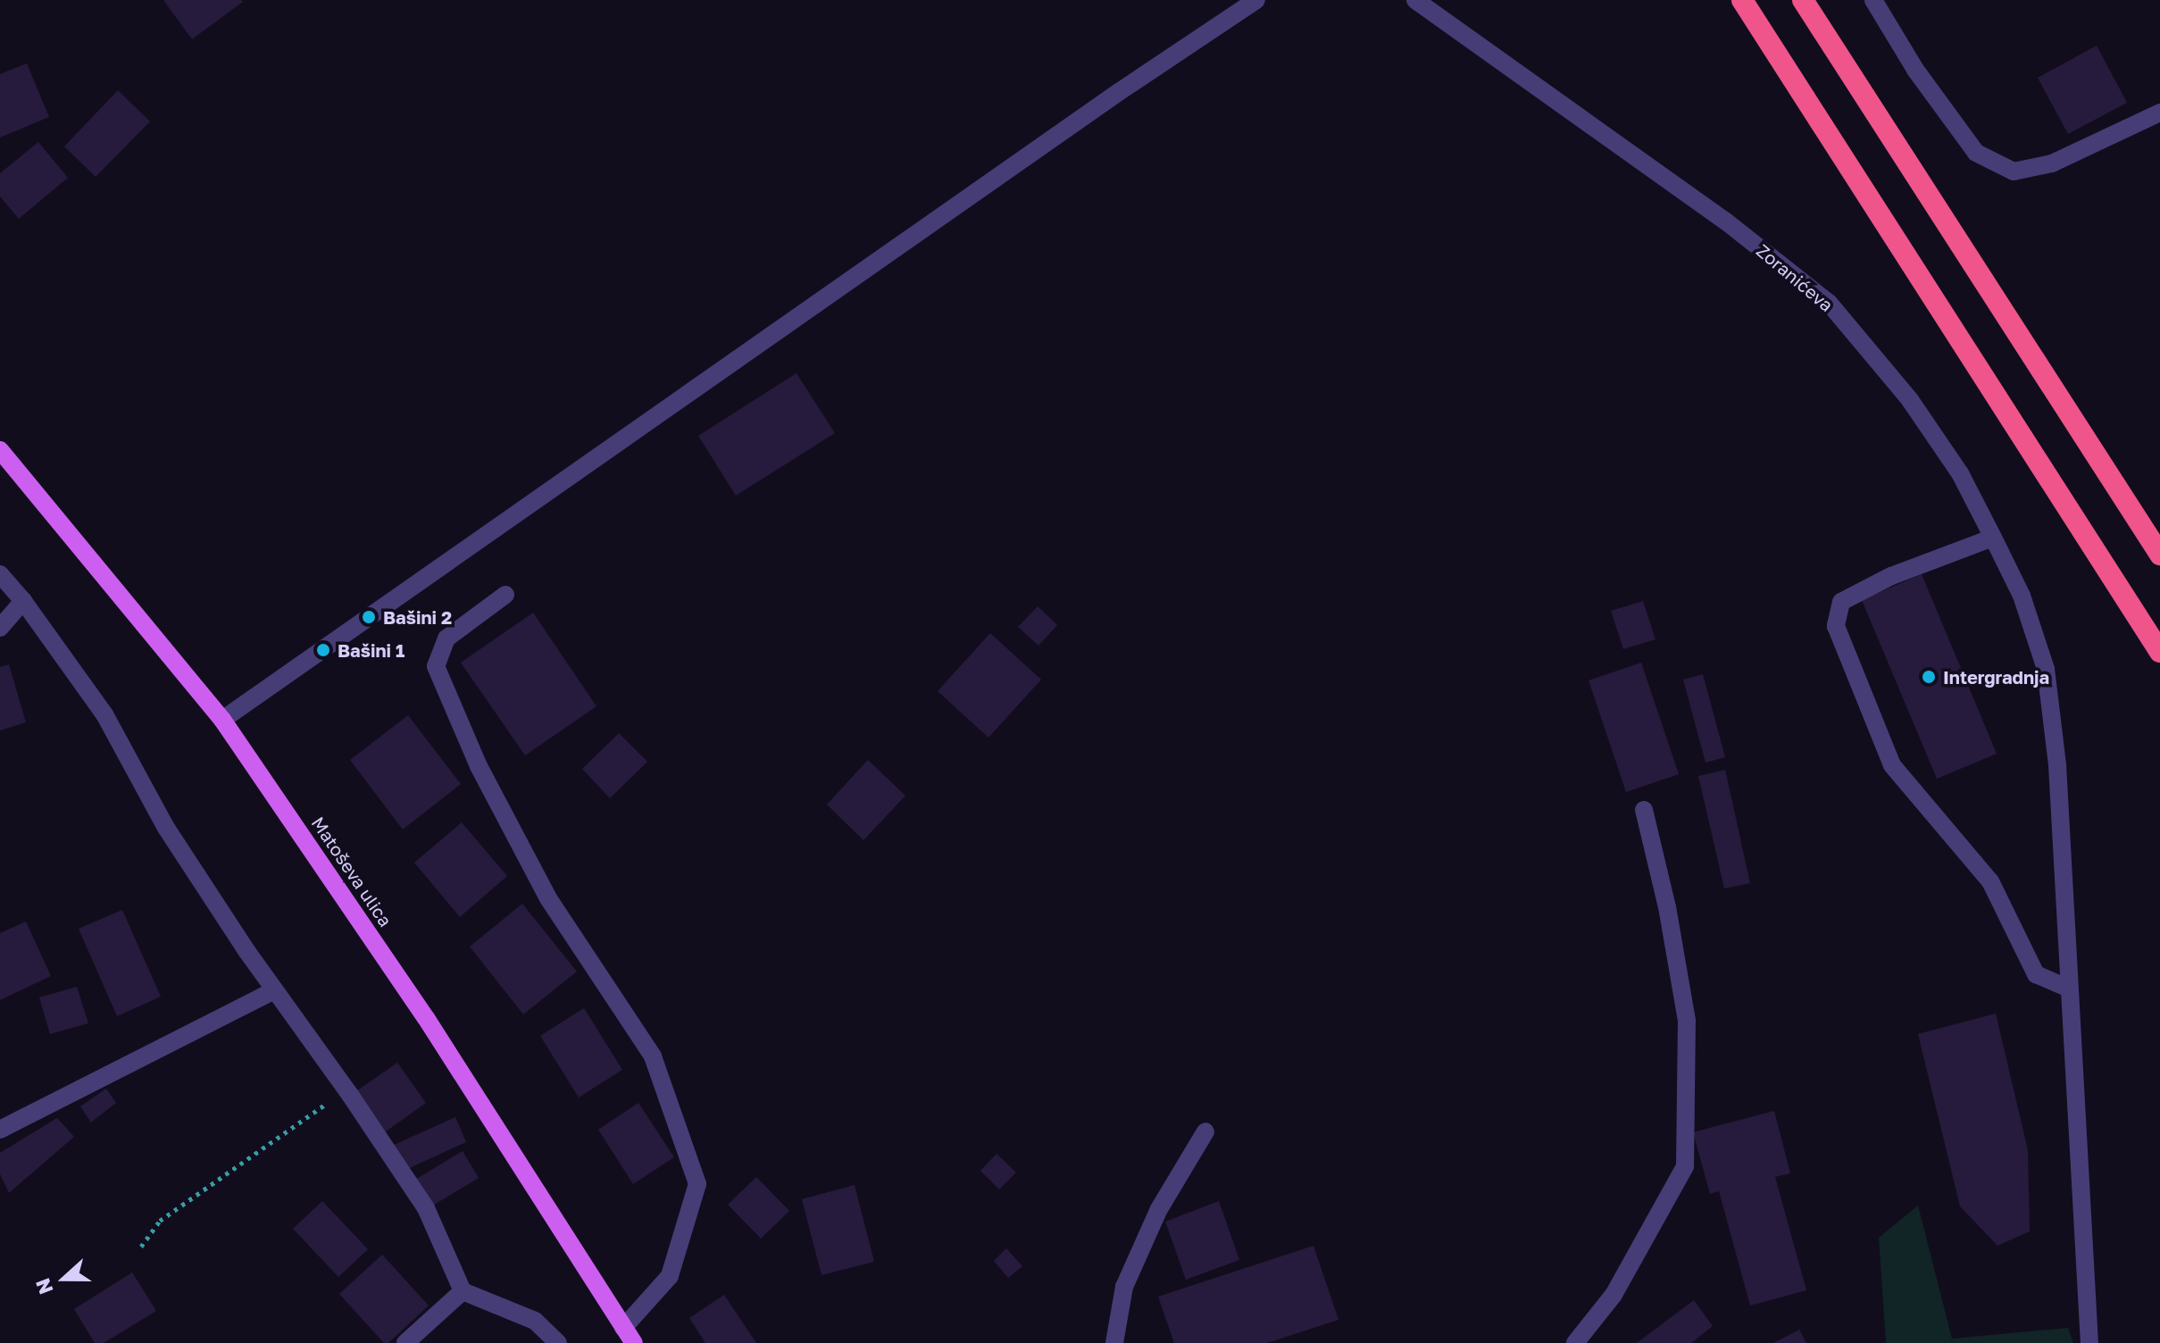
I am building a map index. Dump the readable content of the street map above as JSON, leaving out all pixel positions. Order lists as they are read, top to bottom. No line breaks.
{"streets":{"main road":["Matoševa ulica"],"street":["Zoranićeva"]},"places":["Bašini 2","Bašini 1","Intergradnja"],"north":"left"}
